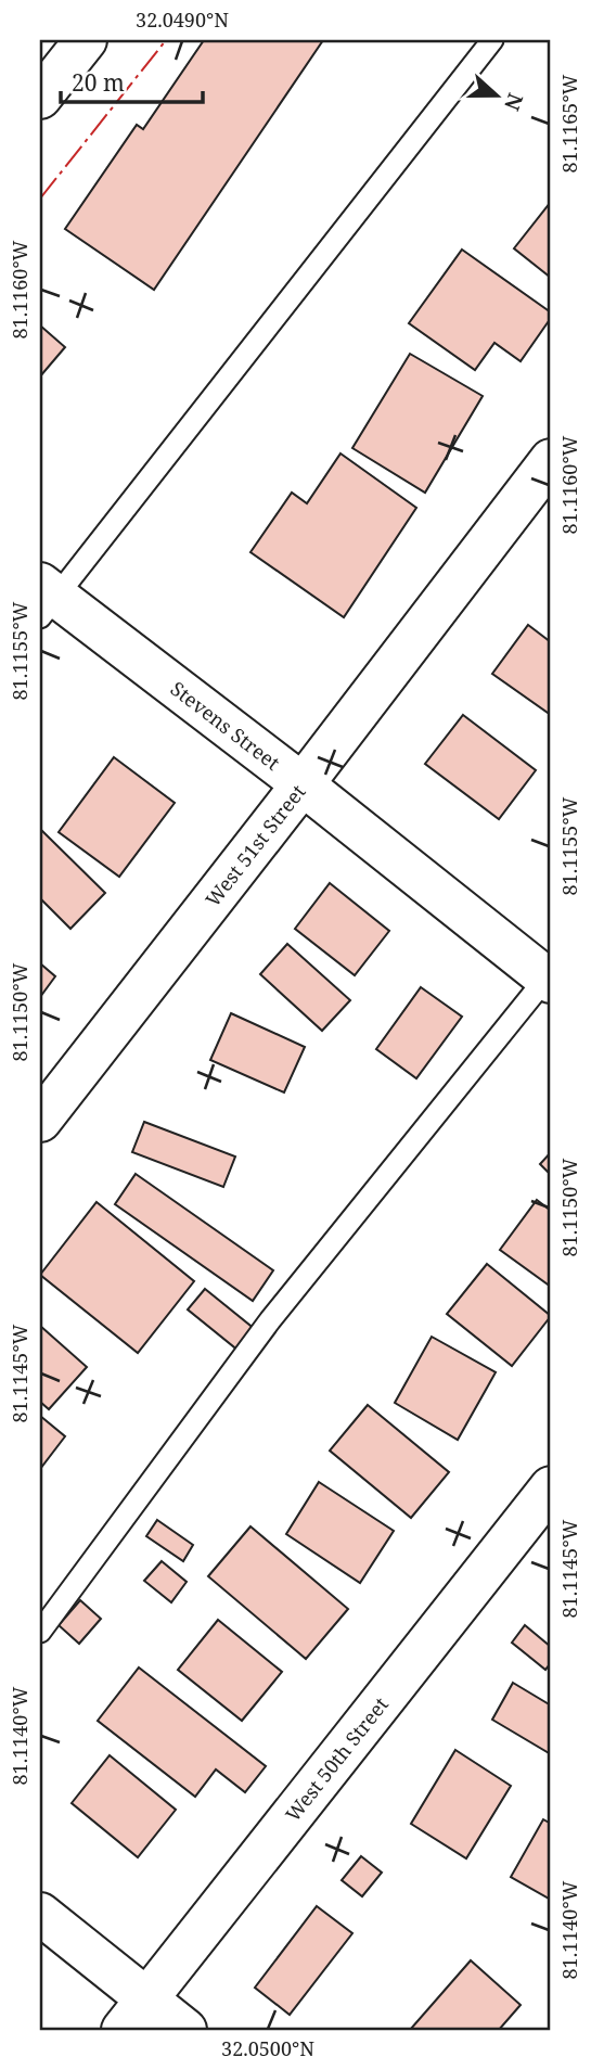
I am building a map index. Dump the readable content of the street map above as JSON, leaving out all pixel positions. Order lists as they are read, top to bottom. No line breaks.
{"streets":{"street":["Stevens Street","West 51st Street","West 50th Street"]},"crossings":[["Stevens Street","West 51st Street"]],"scale_bar":"20 m","north":"right","coordinates":["32.0490°N","81.1165°W","81.1160°W","81.1155°W","81.1150°W","81.1145°W","81.1140°W","32.0500°N"]}
